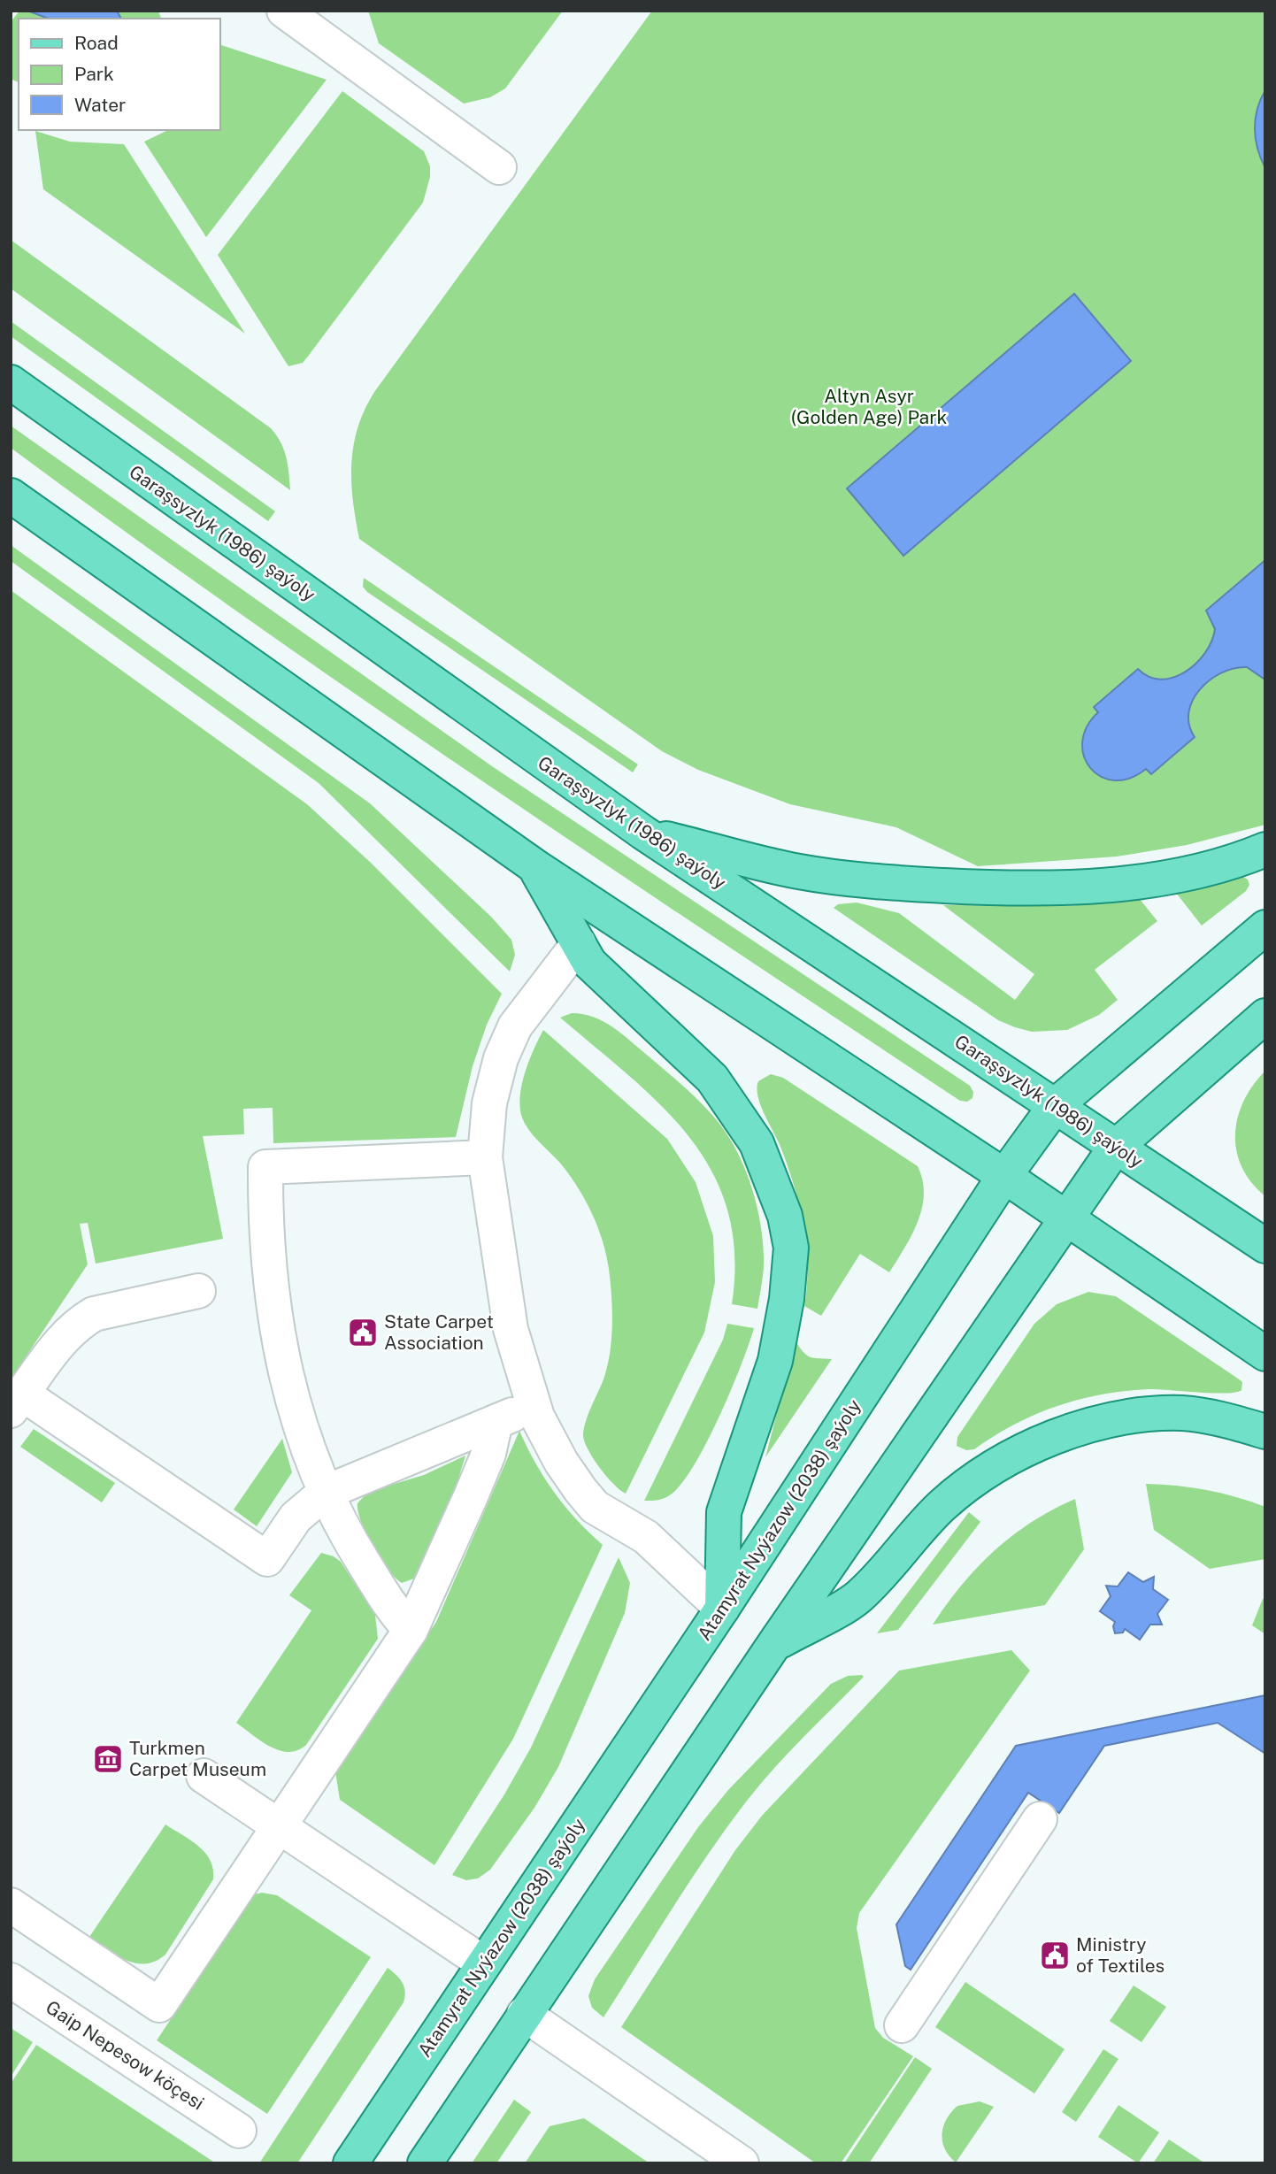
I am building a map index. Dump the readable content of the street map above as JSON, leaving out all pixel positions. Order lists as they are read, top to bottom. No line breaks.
{"streets":{"main road":["Garaşsyzlyk (1986) şaýoly","Atamyrat Nyýazow (2038) şaýoly"],"street":["Gaip Nepesow köçesi"]},"crossings":[["Garaşsyzlyk (1986) şaýoly","Atamyrat Nyýazow (2038) şaýoly"]],"parks":["Altyn Asyr (Golden Age) Park"],"places":{"public building":["State Carpet Association","Ministry of Textiles"],"museum":["Turkmen Carpet Museum"]},"legend":["Road","Park","Water"]}
